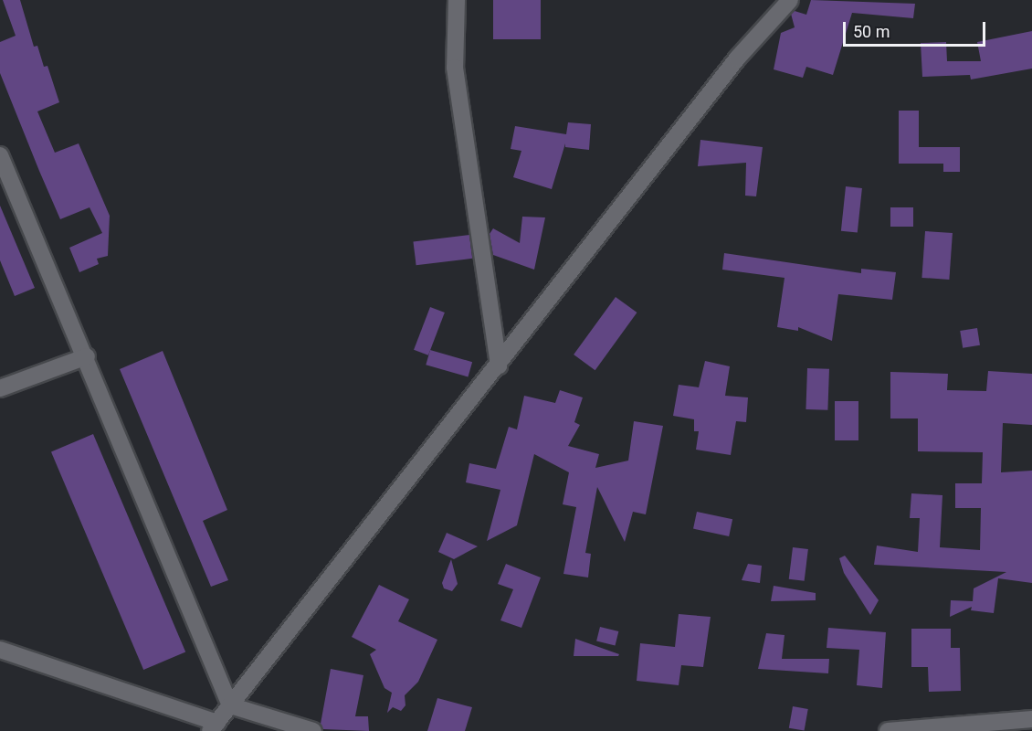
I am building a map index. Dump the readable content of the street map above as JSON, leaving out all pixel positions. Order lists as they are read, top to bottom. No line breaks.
{"scale_bar":"50 m"}
